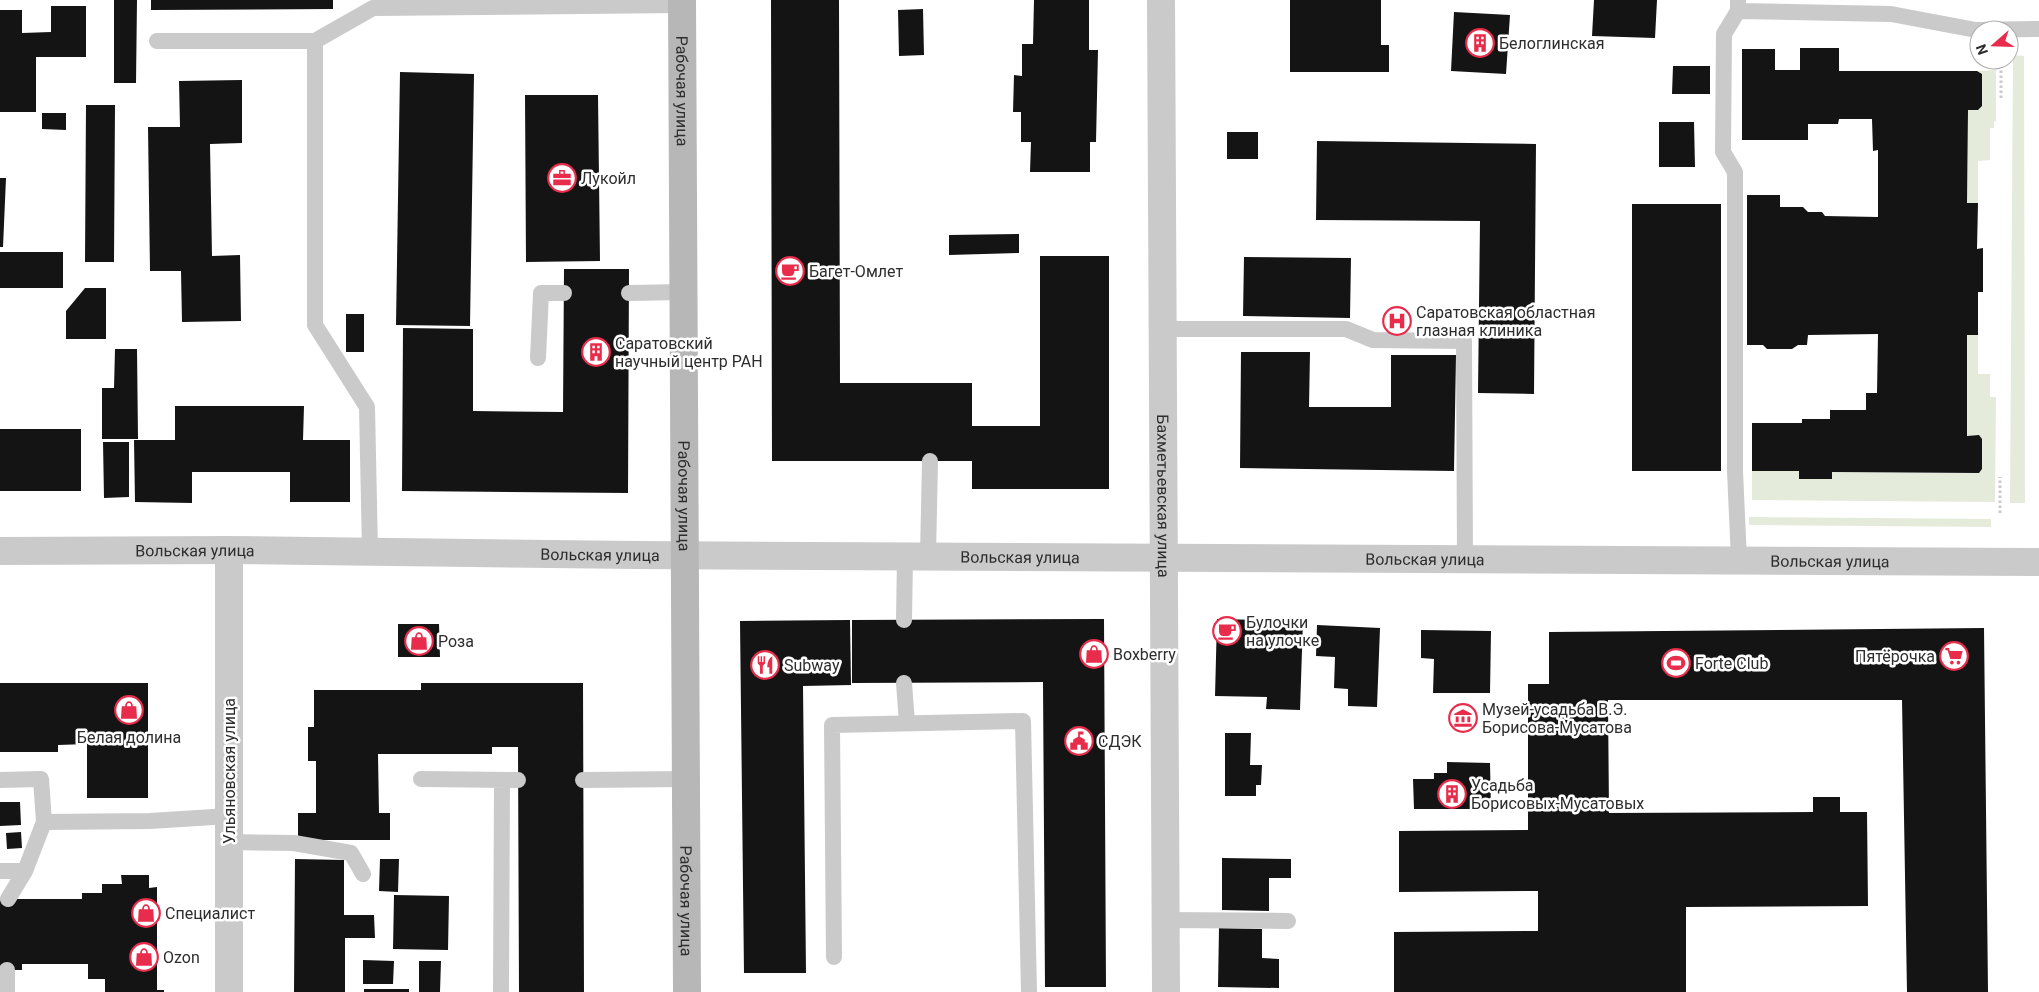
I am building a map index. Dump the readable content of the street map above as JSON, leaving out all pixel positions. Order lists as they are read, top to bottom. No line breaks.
{"streets":{"street":["Рабочая улица","Бахметьевская улица","Вольская улица","Ульяновская улица"]},"crossings":[["Рабочая улица","Вольская улица"],["Бахметьевская улица","Вольская улица"],["Вольская улица","Ульяновская улица"]],"places":{"building":["Белоглинская","Саратовский научный центр РАН","Усадьба Борисовых-Мусатовых"],"office":["Лукойл"],"cafe":["Багет-Омлет","Булочки на улочке"],"hospital":["Саратовская областная глазная клиника"],"shop":["Роза","Boxberry","Белая долина","Специалист","Ozon"],"supermarket":["Пятёрочка"],"sports":["Forte Club"],"restaurant":["Subway"],"museum":["Музей-усадьба В.Э. Борисова-Мусатова"],"public building":["СДЭК"]},"north":"left"}
